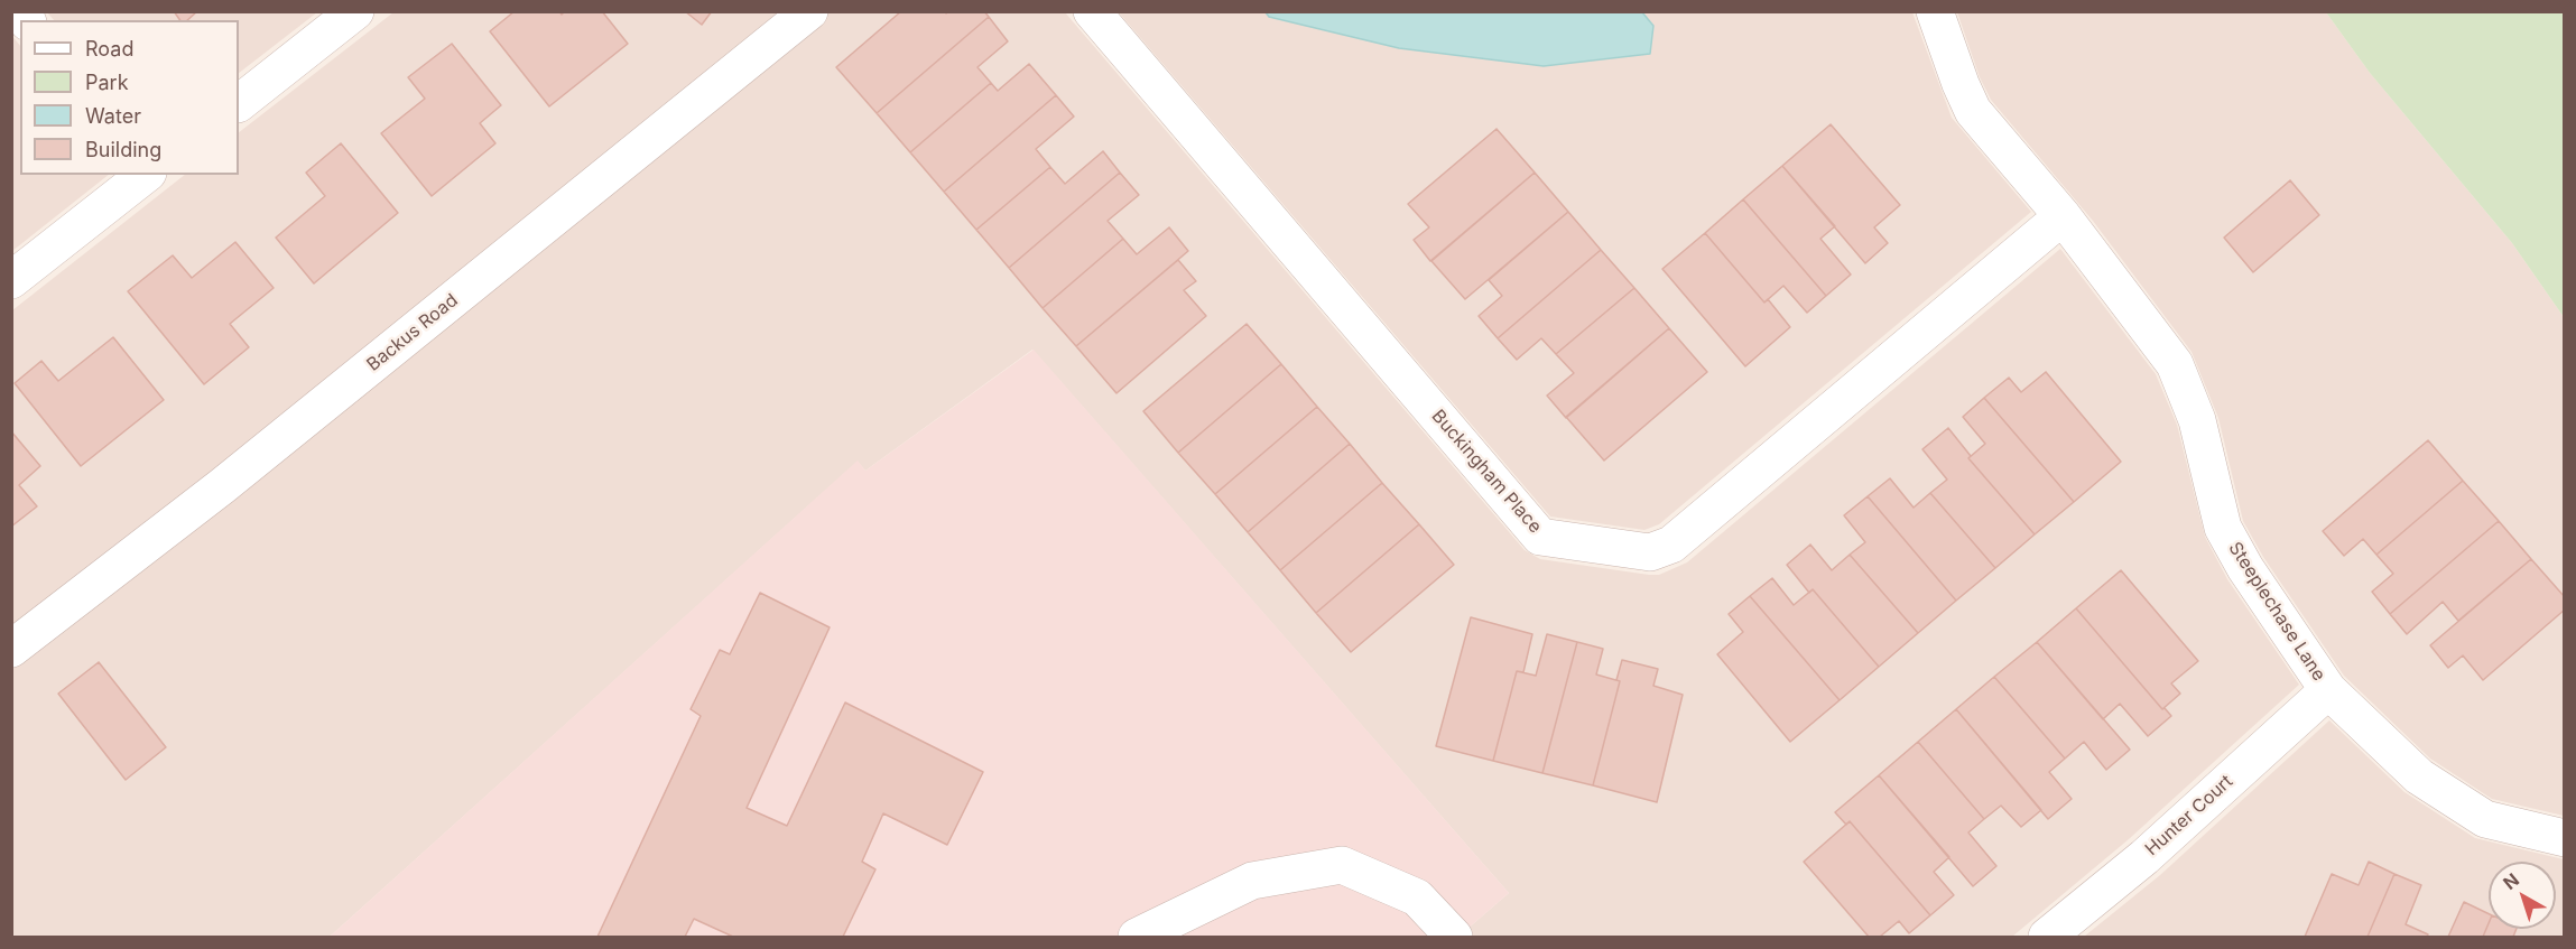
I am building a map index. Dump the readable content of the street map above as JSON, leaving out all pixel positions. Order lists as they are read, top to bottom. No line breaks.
{"streets":{"street":["Backus Road","Buckingham Place","Steeplechase Lane","Hunter Court"]},"crossings":[["Buckingham Place","Steeplechase Lane"],["Steeplechase Lane","Hunter Court"]],"legend":["Road","Park","Water","Building"],"north":"top left"}
